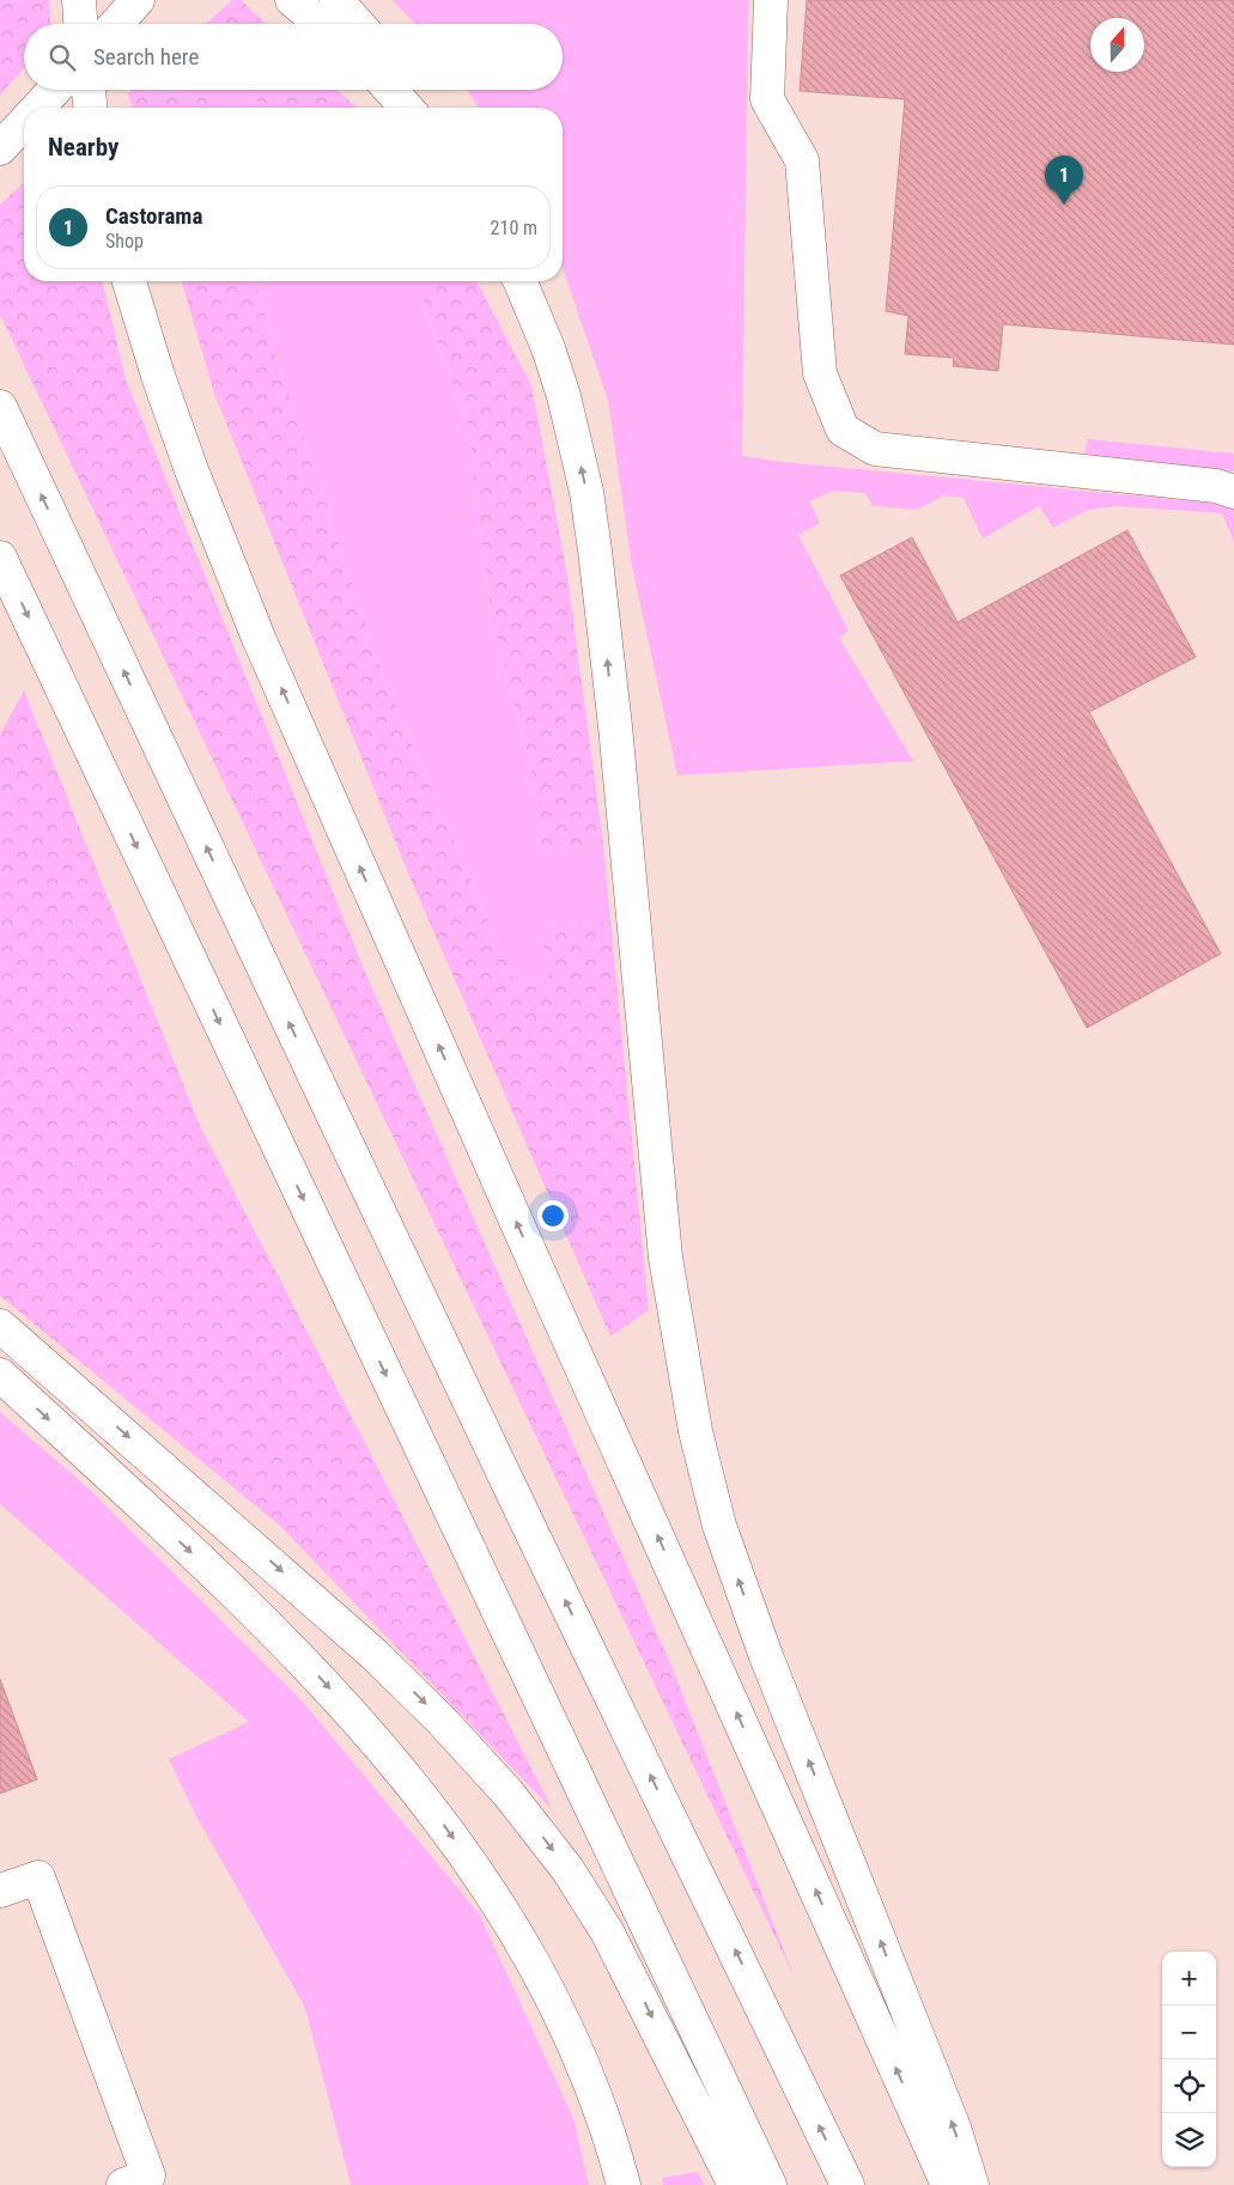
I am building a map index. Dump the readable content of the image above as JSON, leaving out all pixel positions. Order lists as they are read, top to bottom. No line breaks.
{"north":"top","page":{"search":"Search here","heading":"Nearby","pins":"1","list":[{"mark":"1","name":"Castorama","note":"Shop","value":"210 m"}],"map_buttons":["+","−"]}}
